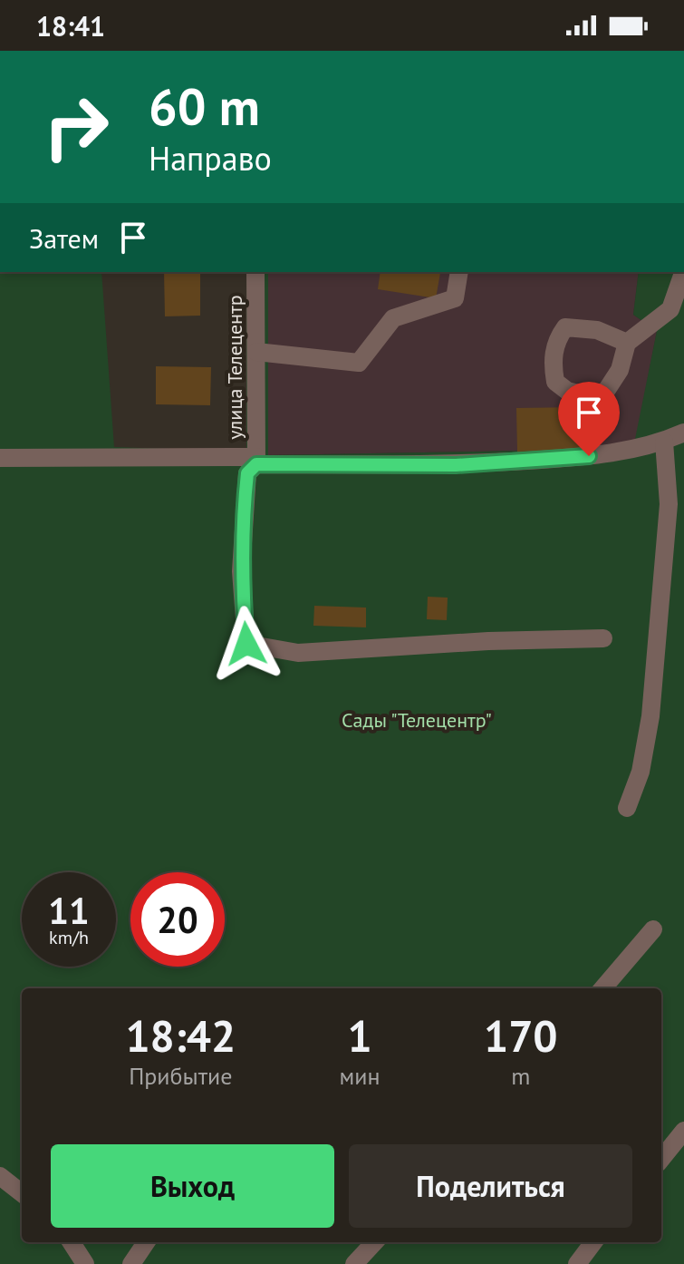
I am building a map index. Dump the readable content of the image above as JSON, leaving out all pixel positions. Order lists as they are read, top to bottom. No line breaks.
{"streets":{"street":["улица Телецентр"]},"parks":["Сады \"Телецентр\""],"page":{"status":"18:41","turn":["60 m","Направо"],"then":"Затем","speed":"11 km/h","limit":"20","eta":["18:42","Прибытие","1","мин","170","m"],"buttons":["Выход","Поделиться"]}}
